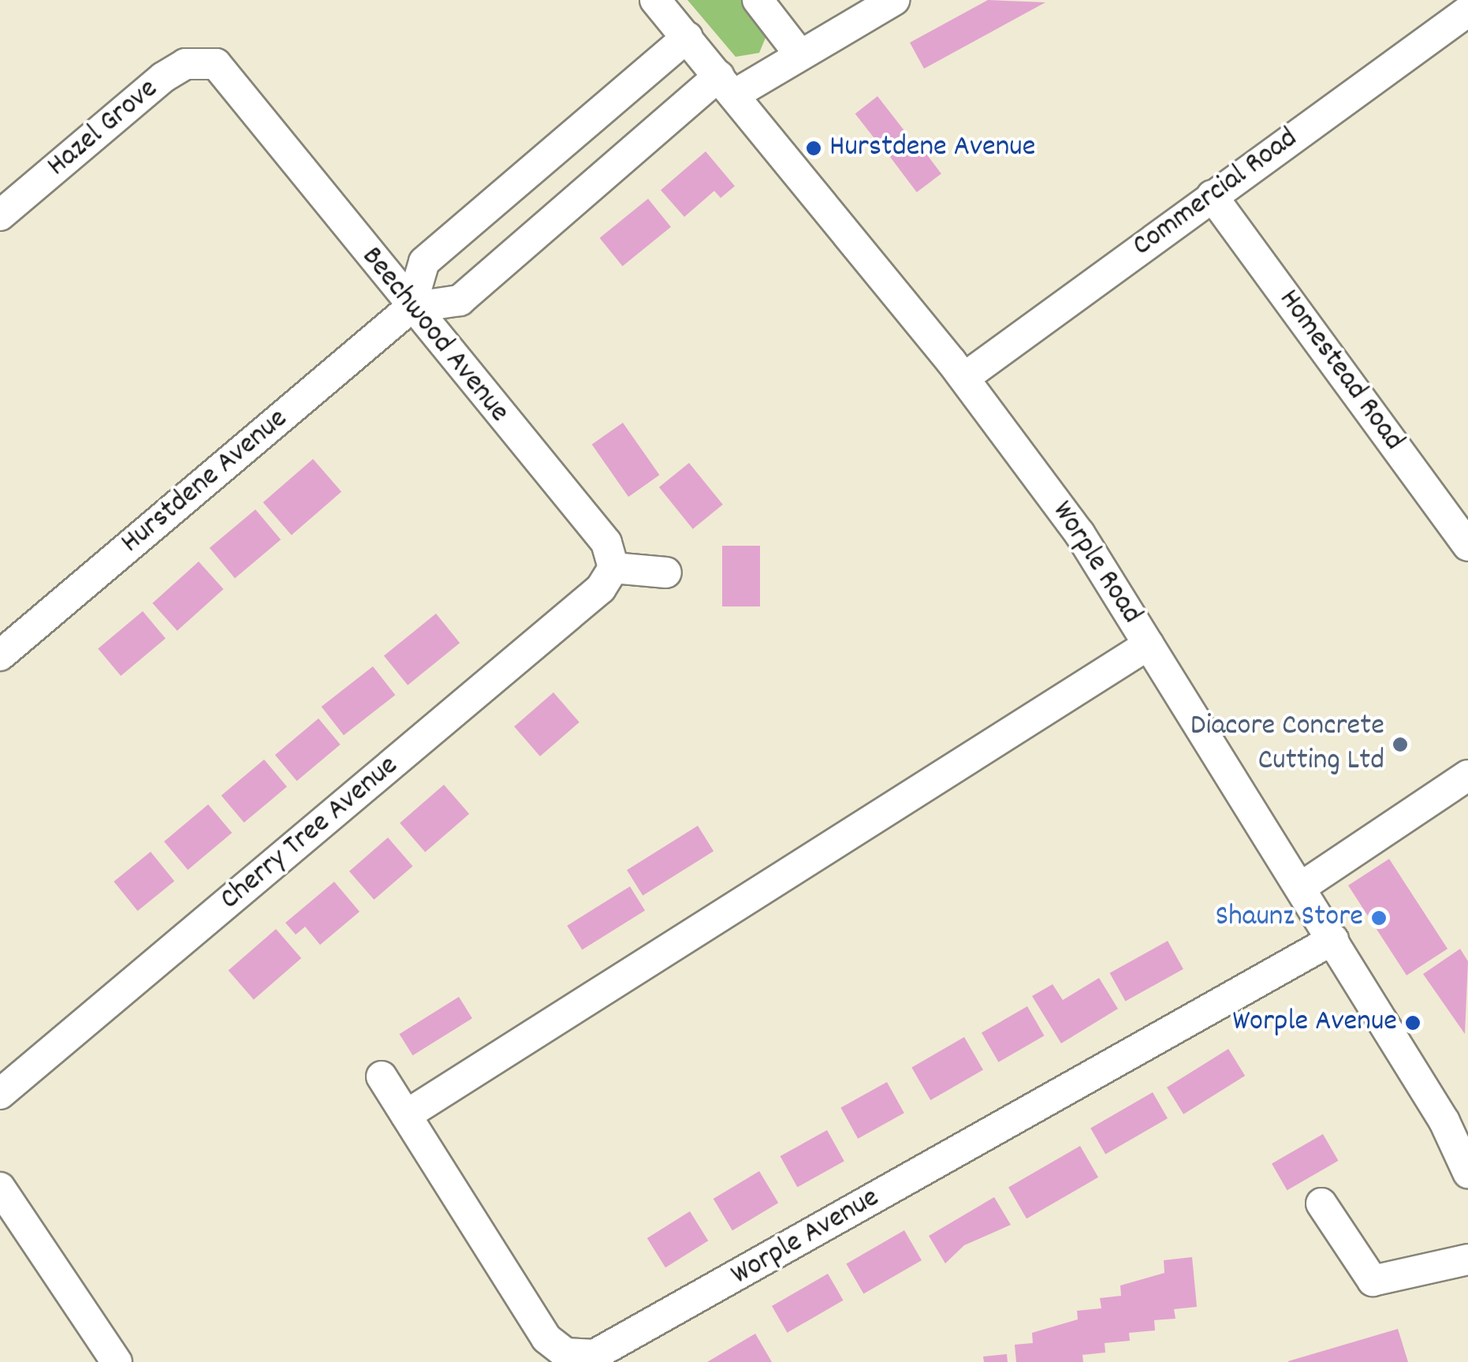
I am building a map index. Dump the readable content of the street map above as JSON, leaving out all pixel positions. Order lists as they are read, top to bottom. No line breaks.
{"streets":{"street":["Hazel Grove","Commercial Road","Beechwood Avenue","Homestead Road","Hurstdene Avenue","Worple Road","Cherry Tree Avenue","Worple Avenue"]},"crossings":[["Hazel Grove","Beechwood Avenue"],["Commercial Road","Homestead Road"],["Commercial Road","Worple Road"],["Beechwood Avenue","Hurstdene Avenue"],["Beechwood Avenue","Cherry Tree Avenue"],["Worple Road","Worple Avenue"]],"places":["Hurstdene Avenue","Diacore Concrete Cutting Ltd","Shaunz Store","Worple Avenue"]}
